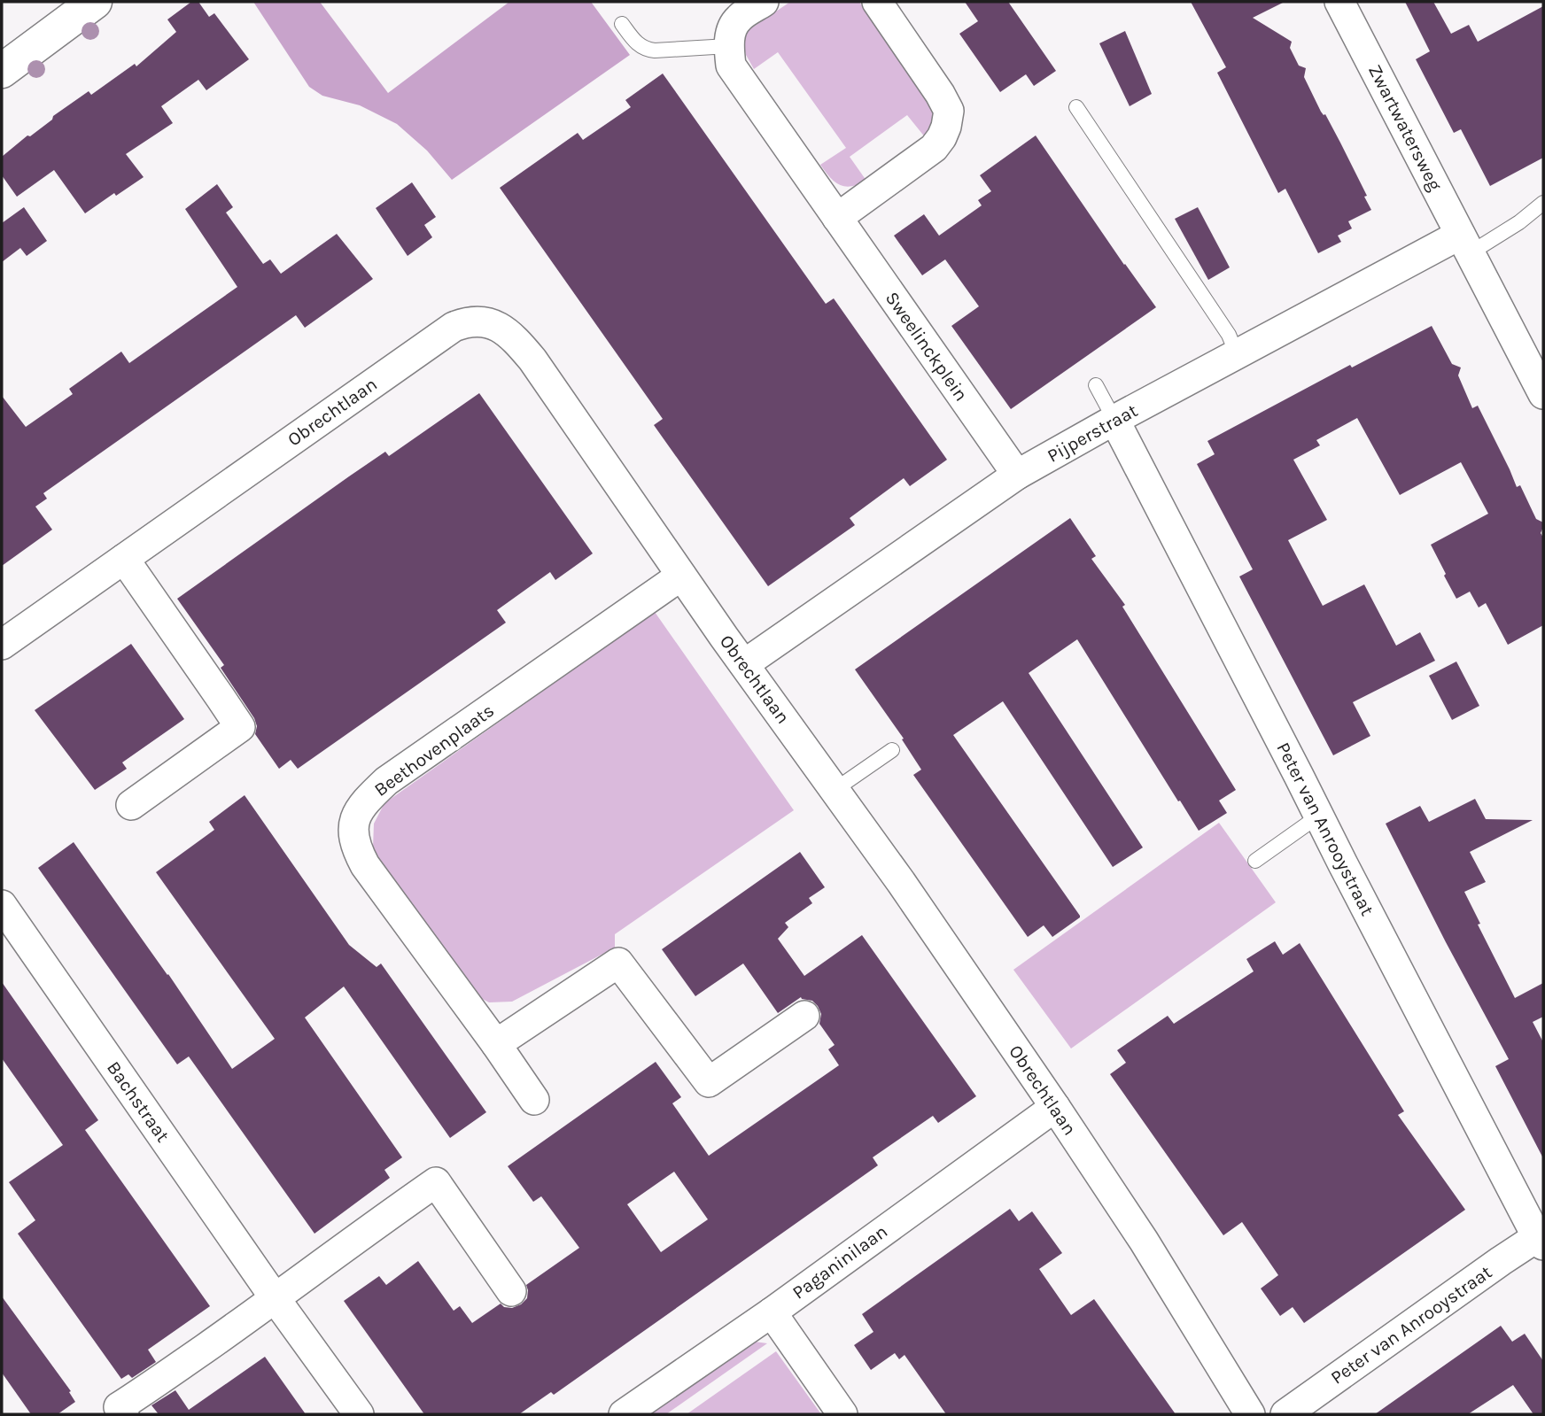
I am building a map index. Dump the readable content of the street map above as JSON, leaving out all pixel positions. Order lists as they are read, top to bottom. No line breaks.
{"streets":{"street":["Zwartwatersweg","Sweelinckplein","Obrechtlaan","Pijperstraat","Beethovenplaats","Peter van Anrooystraat","Bachstraat","Paganinilaan"]},"crossings":[["Zwartwatersweg","Pijperstraat"],["Sweelinckplein","Pijperstraat"],["Obrechtlaan","Pijperstraat"],["Obrechtlaan","Beethovenplaats"],["Obrechtlaan","Paganinilaan"],["Pijperstraat","Peter van Anrooystraat"]]}
